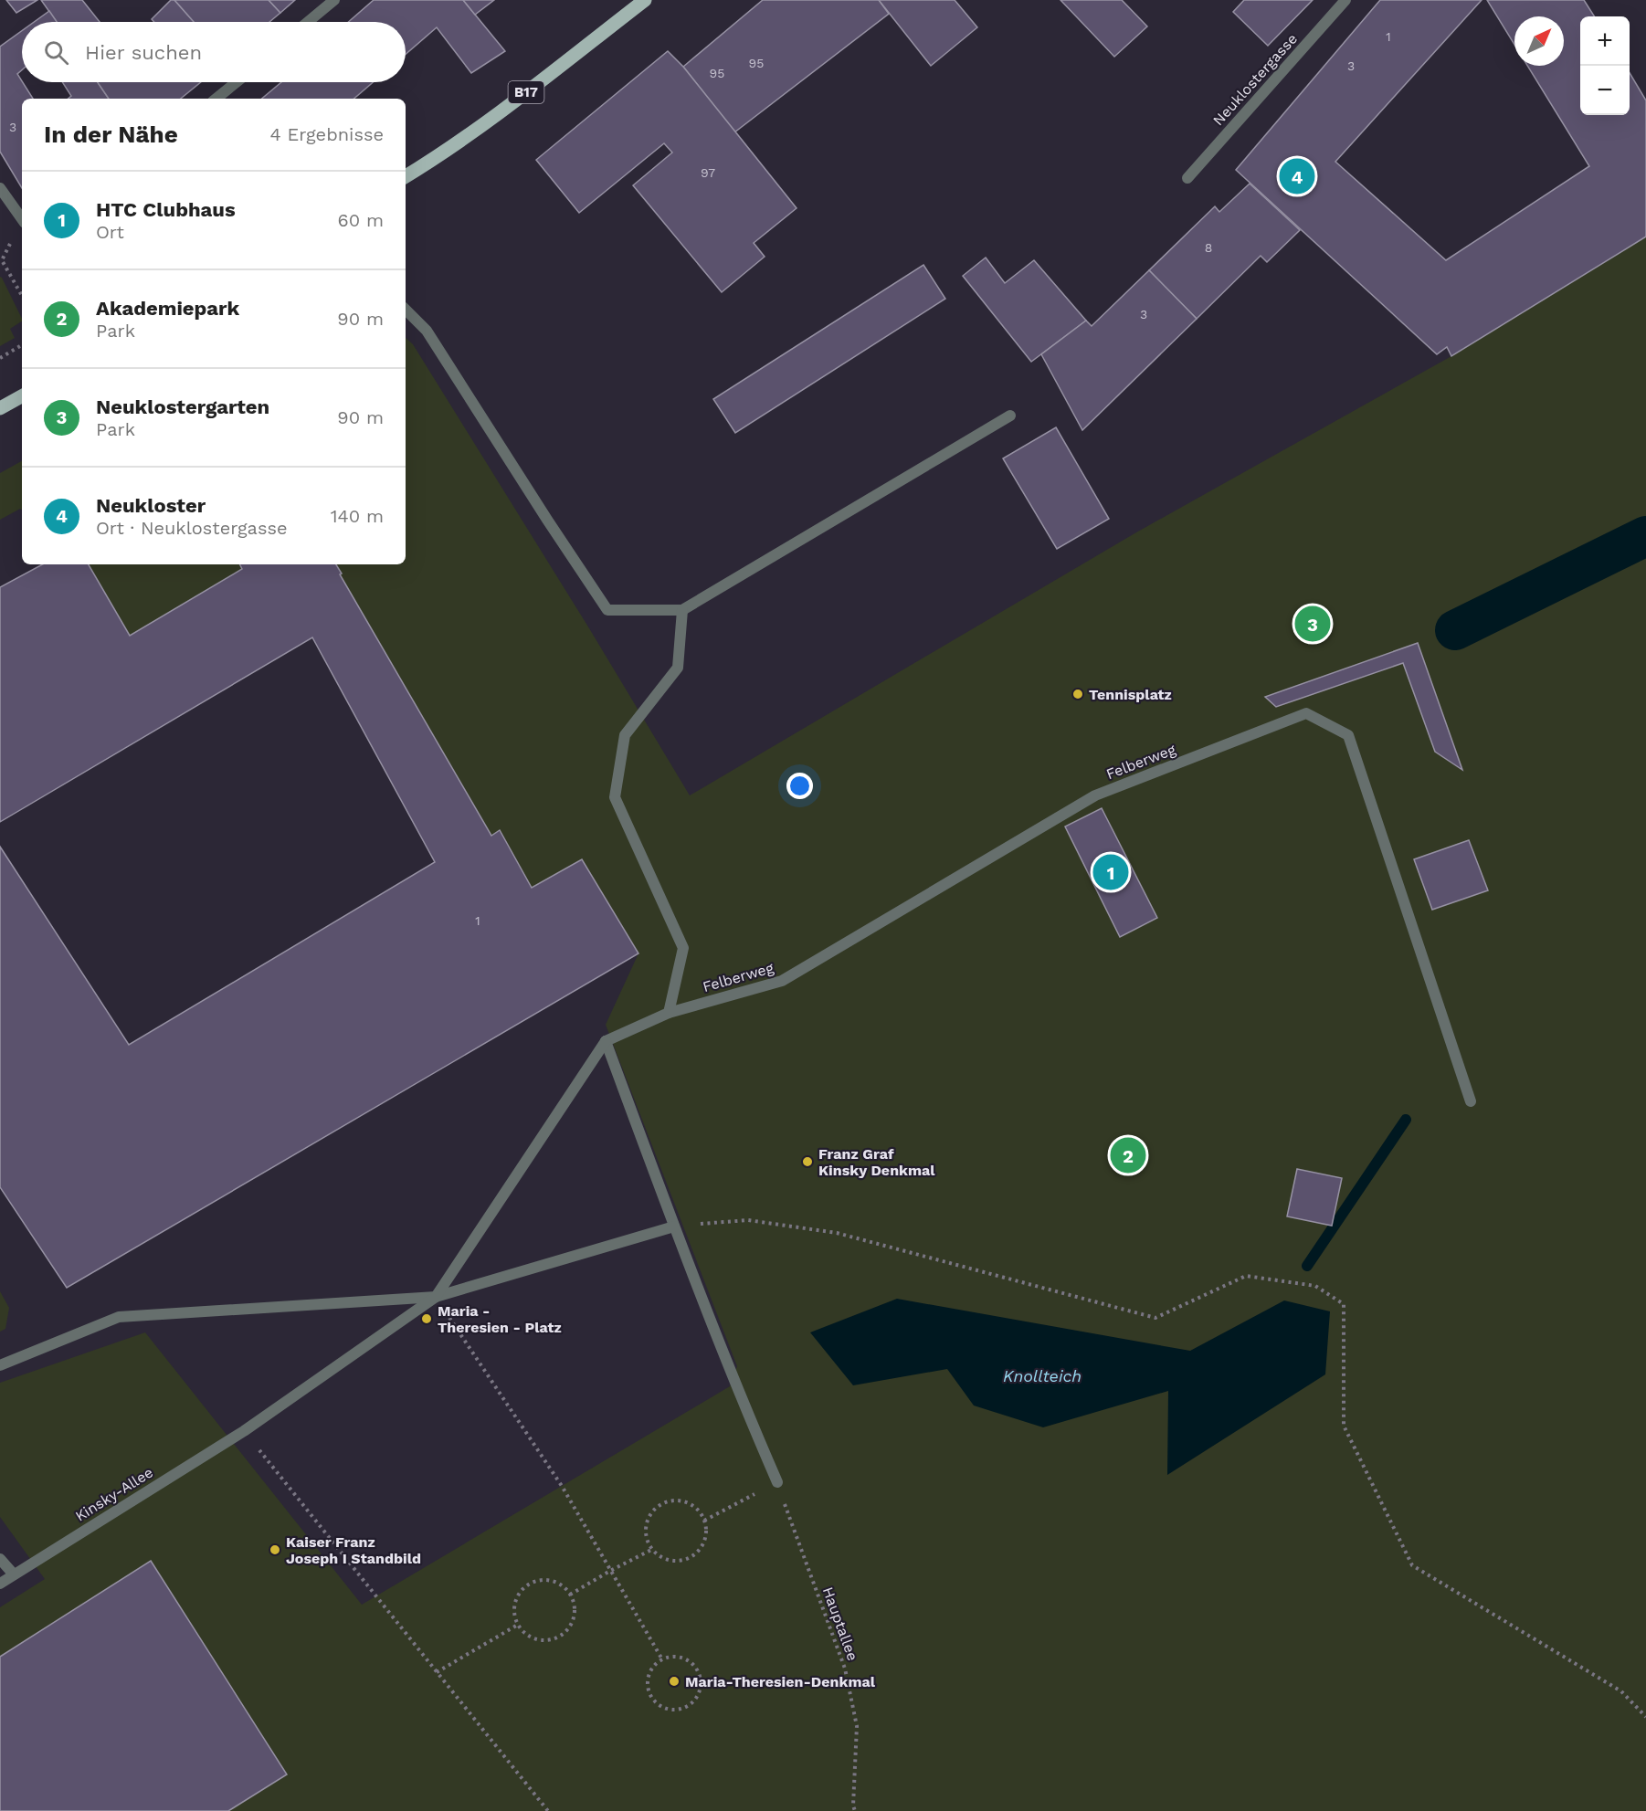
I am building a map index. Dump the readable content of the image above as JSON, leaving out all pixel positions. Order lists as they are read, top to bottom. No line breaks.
{"streets":{"main road":["B17"],"street":["Neuklostergasse","Felberweg","Kinsky-Allee"],"path":["Hauptallee"]},"water":["Knollteich"],"places":["Tennisplatz","Franz Graf Kinsky Denkmal","Maria - Theresien - Platz","Kaiser Franz Joseph I Standbild","Maria-Theresien-Denkmal"],"house_numbers":["1","95","3","95","3","97","8","3","1"],"north":"top right","page":{"map_buttons":["+","−"],"search":"Hier suchen","heading":["In der Nähe","4 Ergebnisse"],"pins":["4","3","1","2"],"list":[{"mark":"1","name":"HTC Clubhaus","note":"Ort","value":"60 m"},{"mark":"2","name":"Akademiepark","note":"Park","value":"90 m"},{"mark":"3","name":"Neuklostergarten","note":"Park","value":"90 m"},{"mark":"4","name":"Neukloster","note":"Ort · Neuklostergasse","value":"140 m"}]}}
